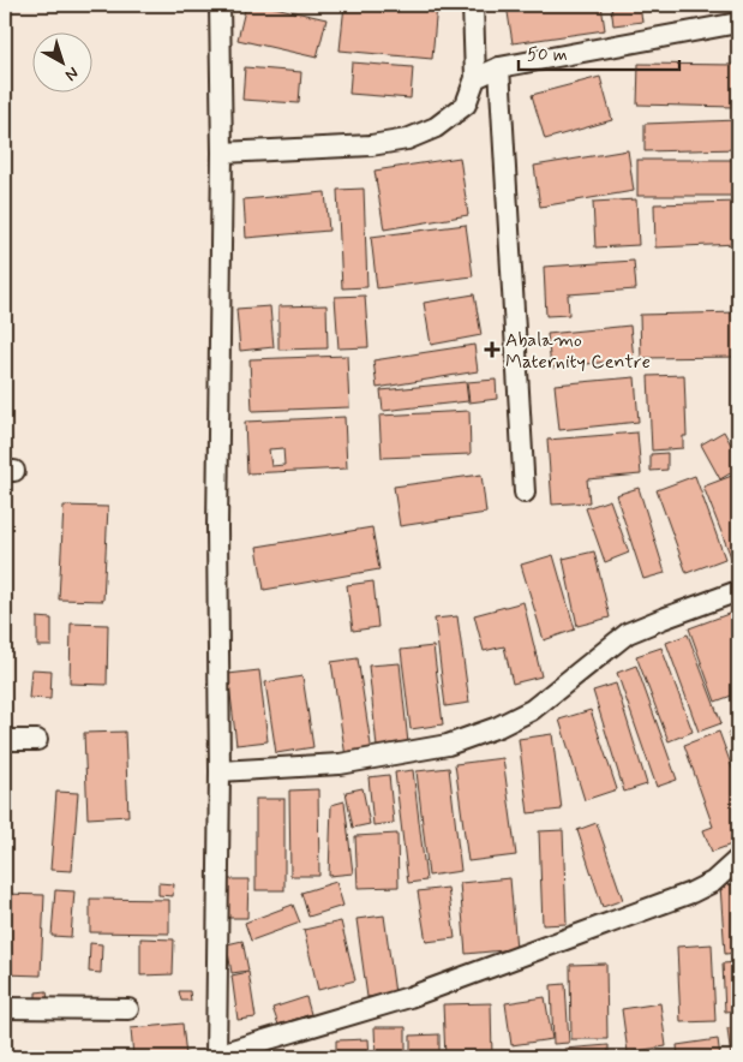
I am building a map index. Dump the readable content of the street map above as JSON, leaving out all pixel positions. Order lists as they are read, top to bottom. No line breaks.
{"places":{"health":["Abalamo Maternity Centre"]},"scale_bar":"50 m","north":"bottom right"}
